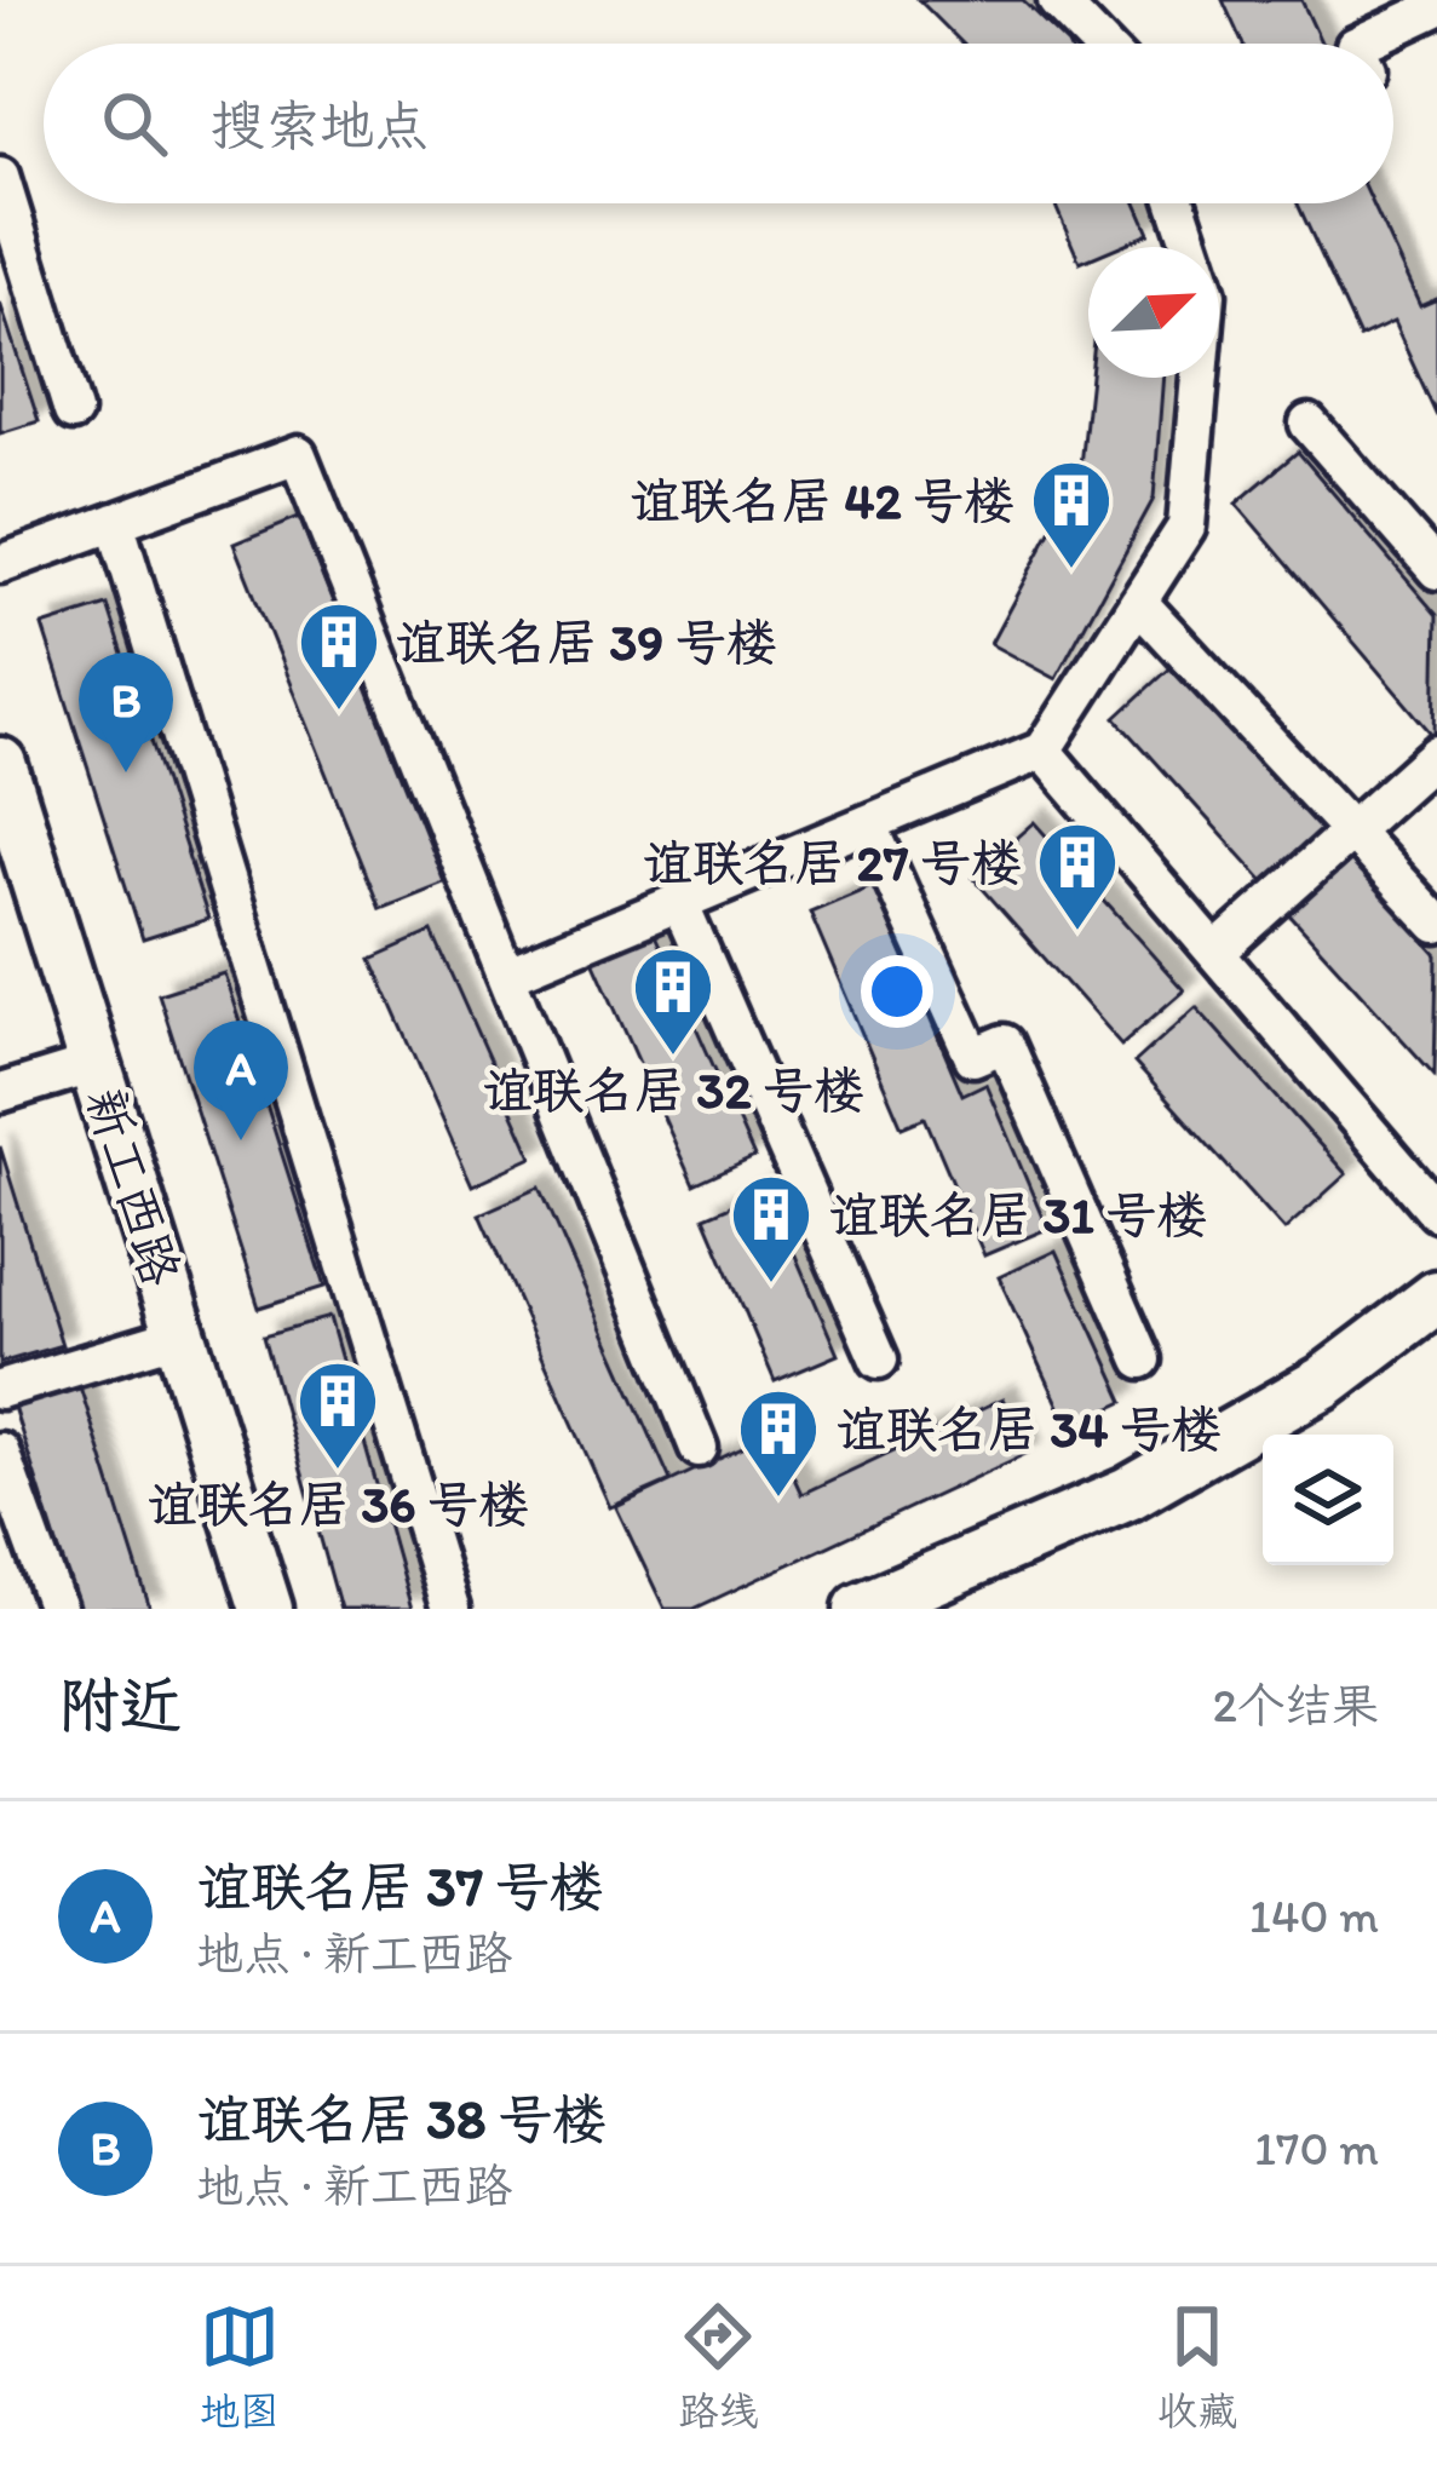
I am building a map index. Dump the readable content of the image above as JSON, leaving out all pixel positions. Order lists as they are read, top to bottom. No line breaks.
{"streets":{"main road":["新工西路"]},"places":{"building":["谊联名居 42 号楼","谊联名居 39 号楼","谊联名居 27 号楼","谊联名居 32 号楼","谊联名居 31 号楼","谊联名居 36 号楼","谊联名居 34 号楼"]},"north":"top right","page":{"search":"搜索地点","pins":["B","A"],"heading":["附近","2个结果"],"list":[{"mark":"A","name":"谊联名居 37 号楼","note":"地点 · 新工西路","value":"140 m"},{"mark":"B","name":"谊联名居 38 号楼","note":"地点 · 新工西路","value":"170 m"}],"nav":["地图","路线","收藏"]}}
